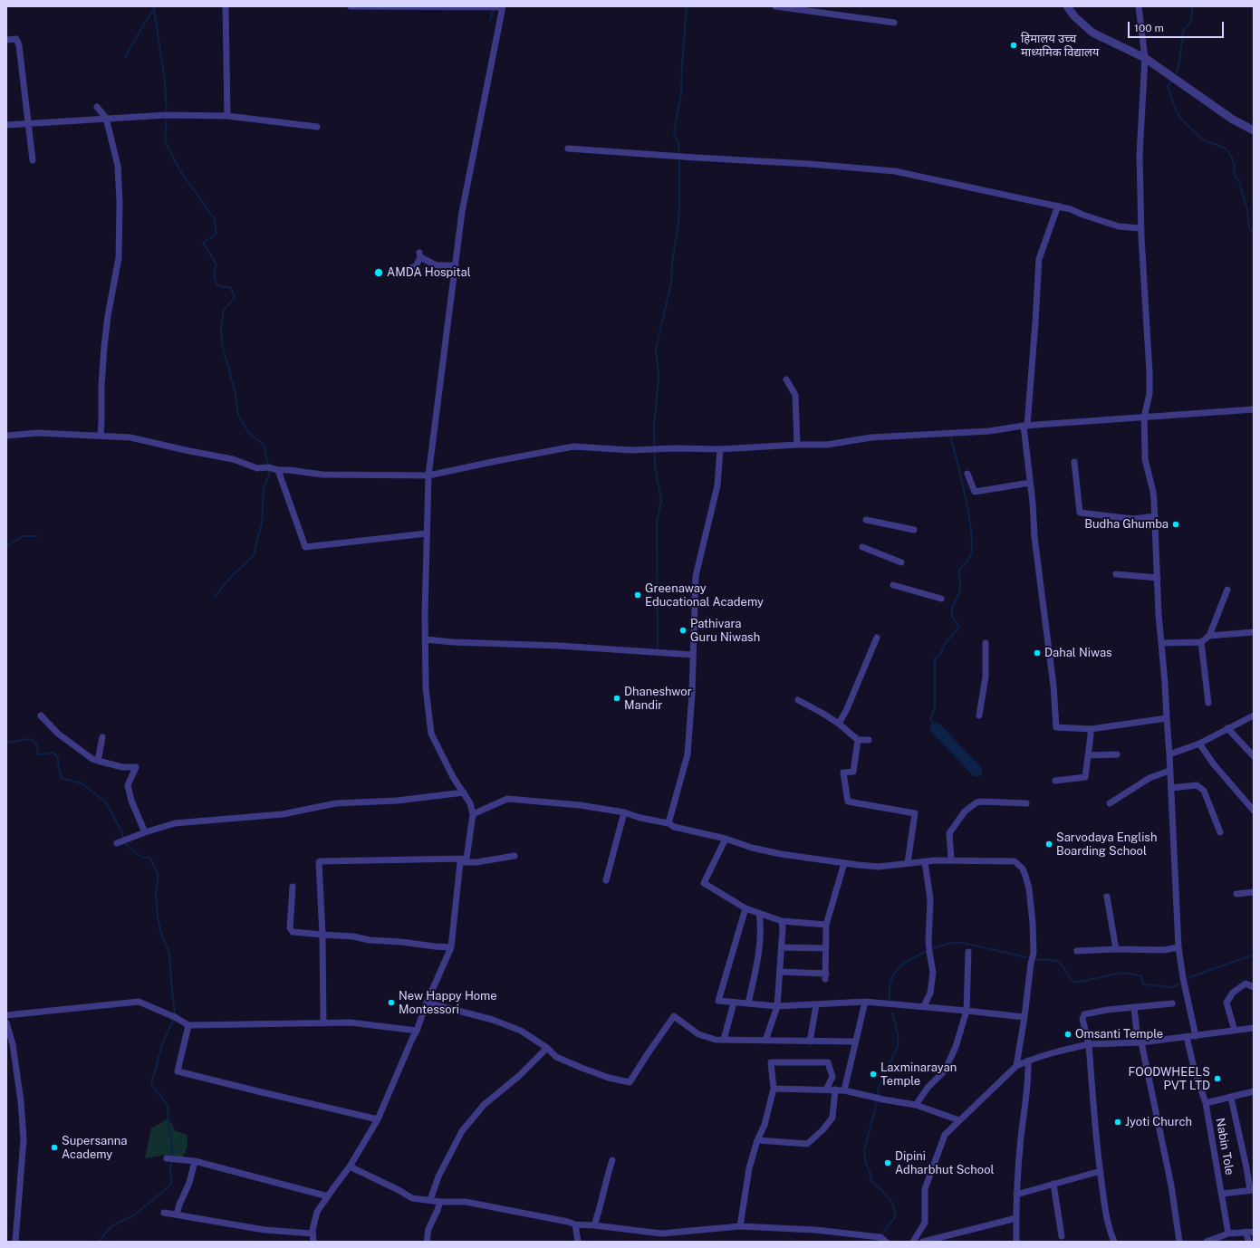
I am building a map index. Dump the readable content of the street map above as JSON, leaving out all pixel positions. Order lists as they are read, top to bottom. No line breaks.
{"streets":{"street":["Nabin Tole"]},"places":["हिमालय उच्च माध्यमिक विद्यालय","AMDA Hospital","Budha Ghumba","Greenaway Educational Academy","Pathivara Guru Niwash","Dahal Niwas","Dhaneshwor Mandir","Sarvodaya English Boarding School","New Happy Home Montessori","Omsanti Temple","Laxminarayan Temple","FOODWHEELS PVT LTD","Jyoti Church","Supersanna Academy","Dipini Adharbhut School"],"scale_bar":"100 m"}
